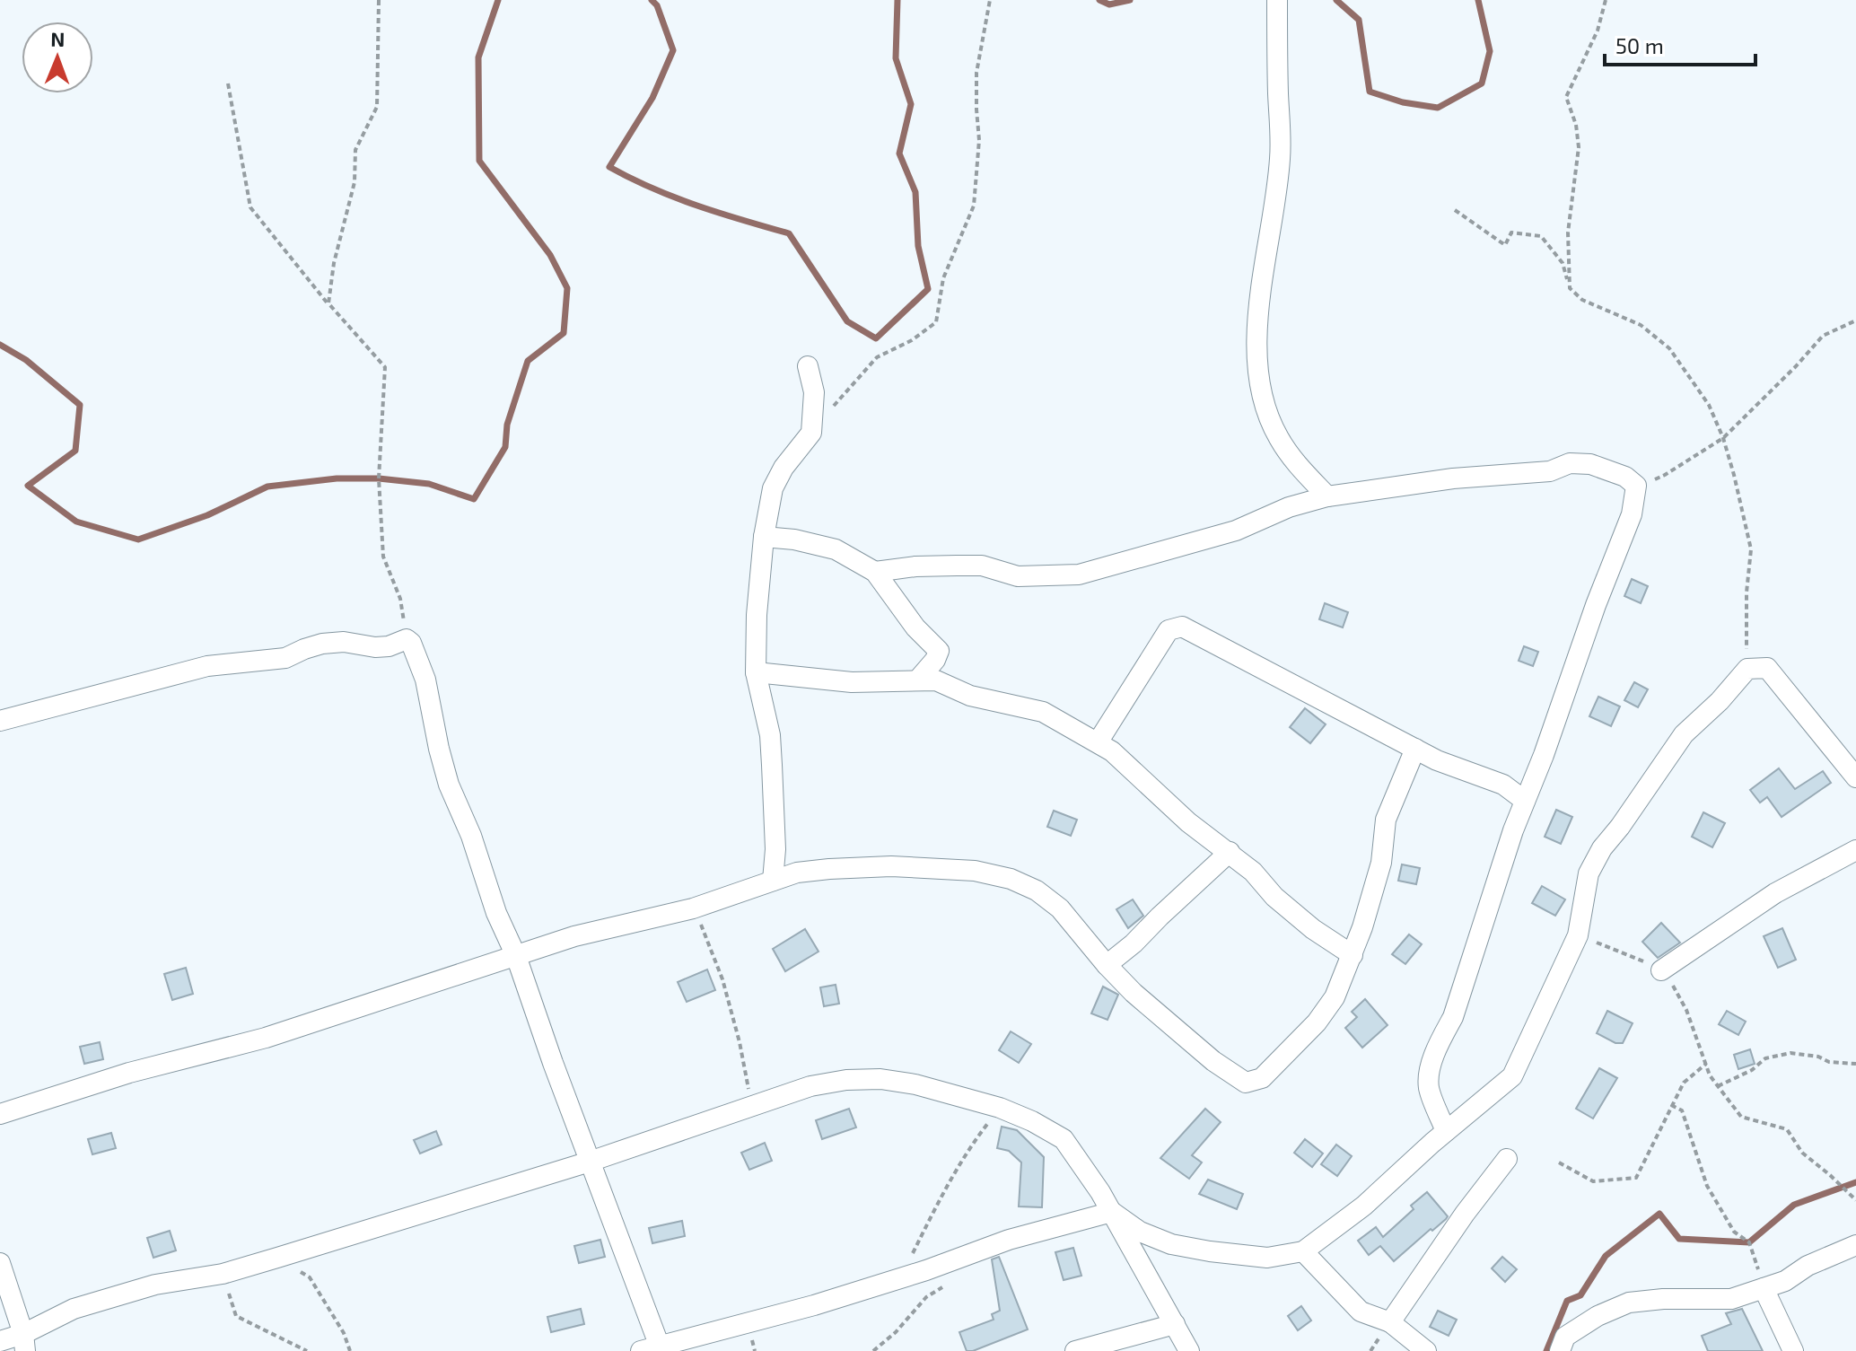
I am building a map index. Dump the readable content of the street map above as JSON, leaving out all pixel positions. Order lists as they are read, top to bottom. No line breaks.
{"scale_bar":"50 m","north":"top"}
